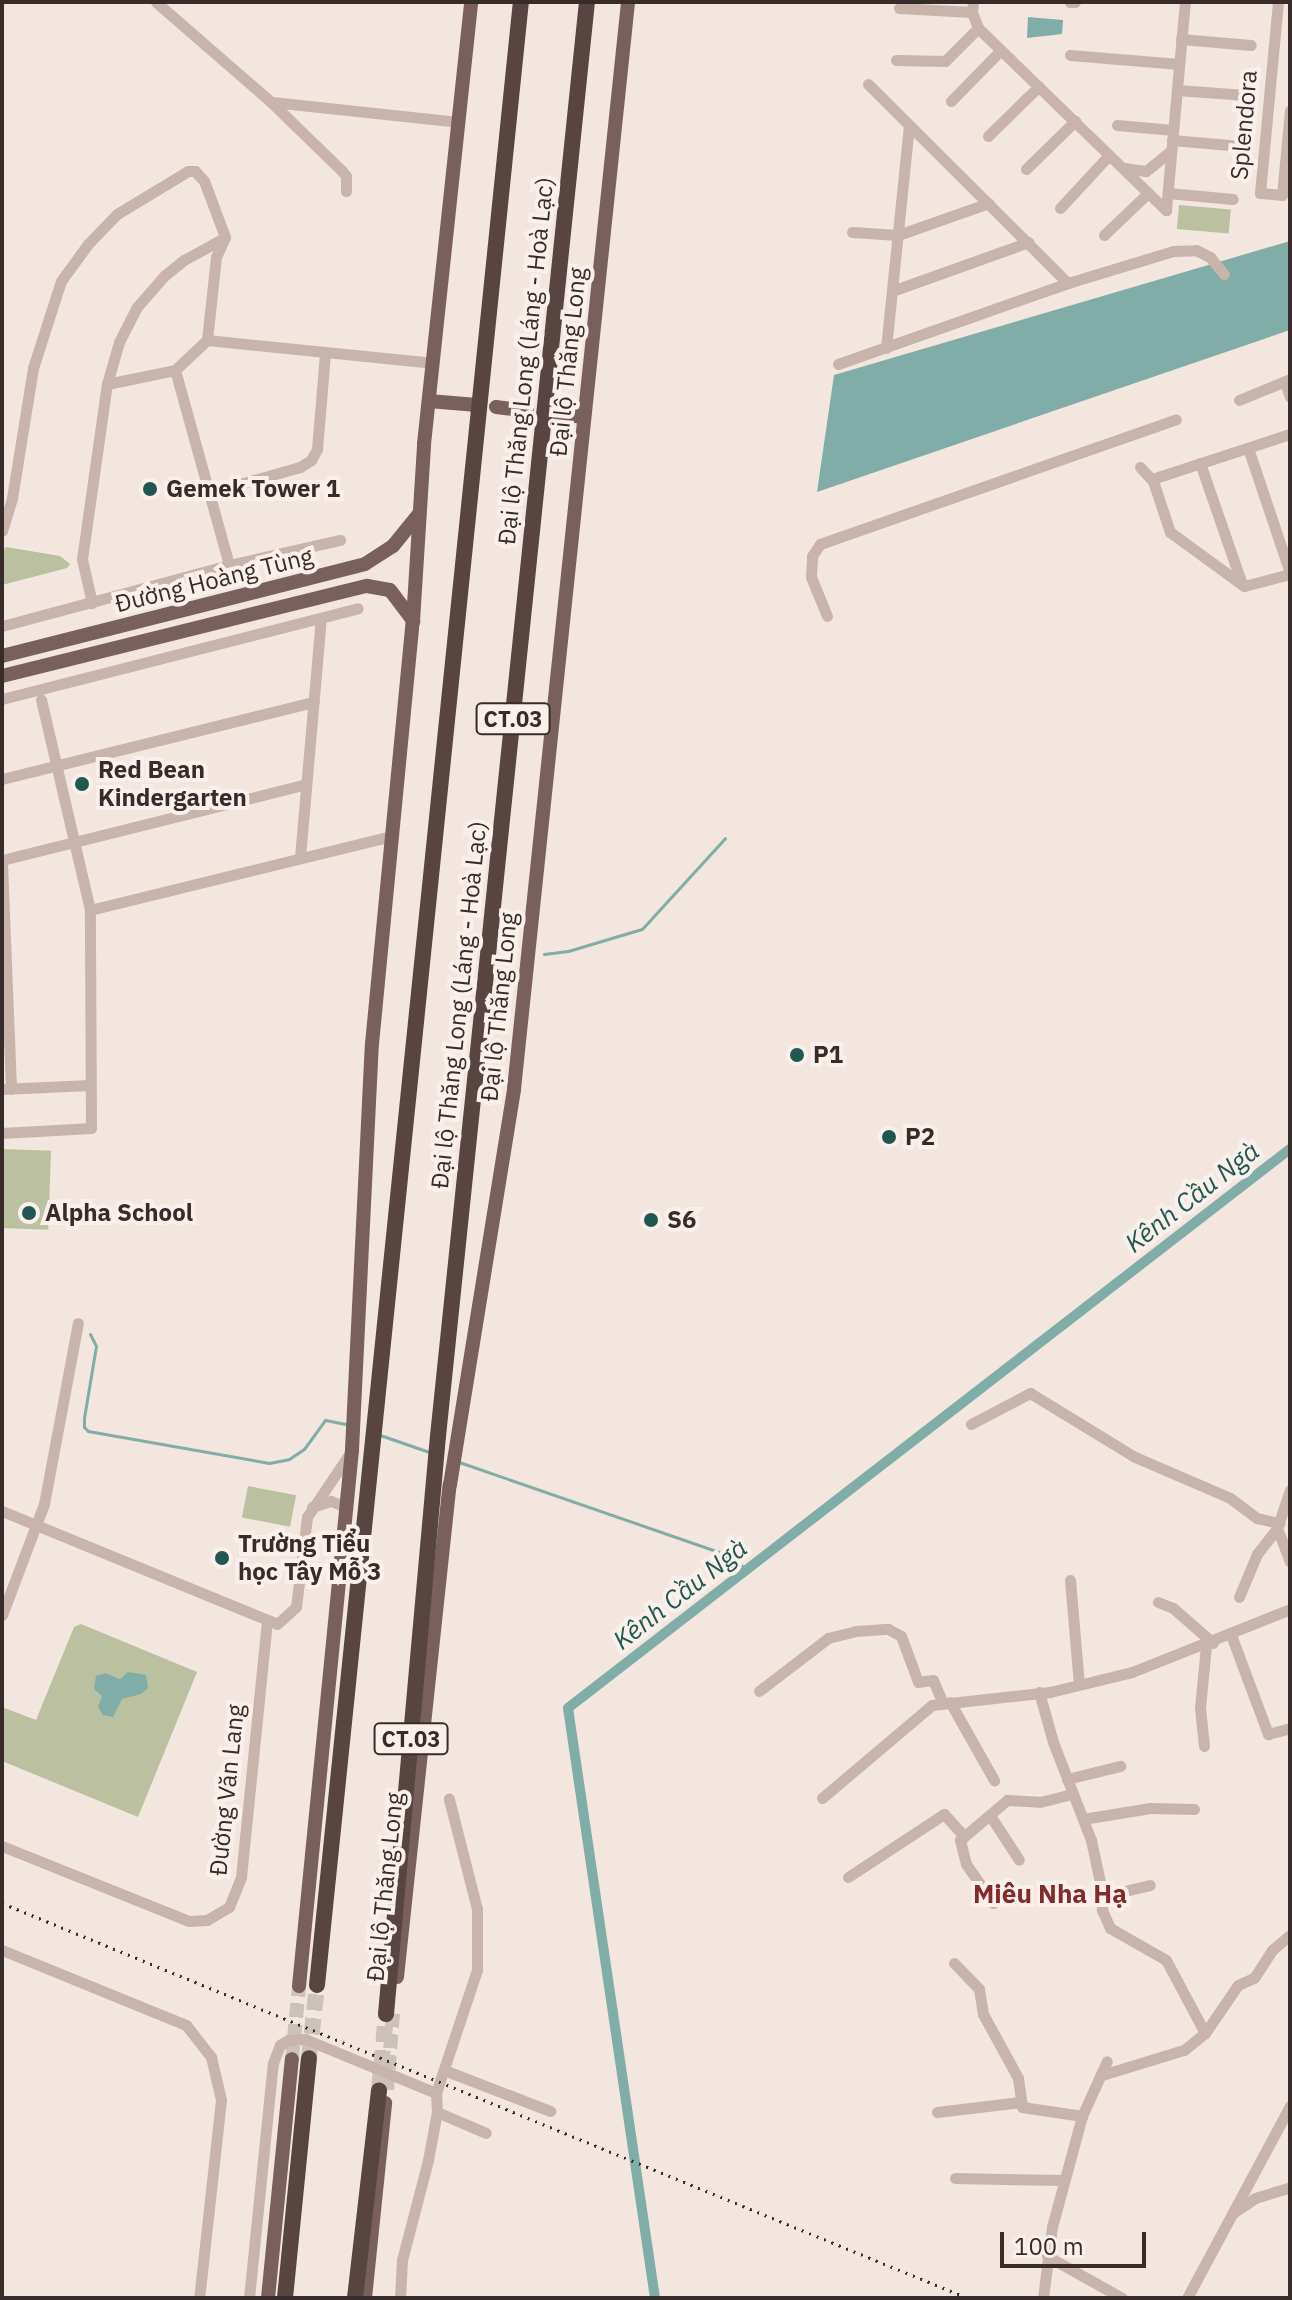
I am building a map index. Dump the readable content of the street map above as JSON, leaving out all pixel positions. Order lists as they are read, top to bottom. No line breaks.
{"streets":{"highway":["Đại lộ Thăng Long (Láng - Hoà Lạc)","CT.03"],"main road":["Đại lộ Thăng Long","Đường Hoàng Tùng"],"street":["Splendora","Đường Văn Lang"]},"crossings":[["Đại lộ Thăng Long (Láng - Hoà Lạc)","Đại lộ Thăng Long"]],"districts":["Miêu Nha Hạ"],"water":["Kênh Cầu Ngà"],"places":["Gemek Tower 1","Red Bean Kindergarten","P1","P2","Alpha School","S6","Trường Tiểu học Tây Mỗ 3"],"scale_bar":"100 m"}
